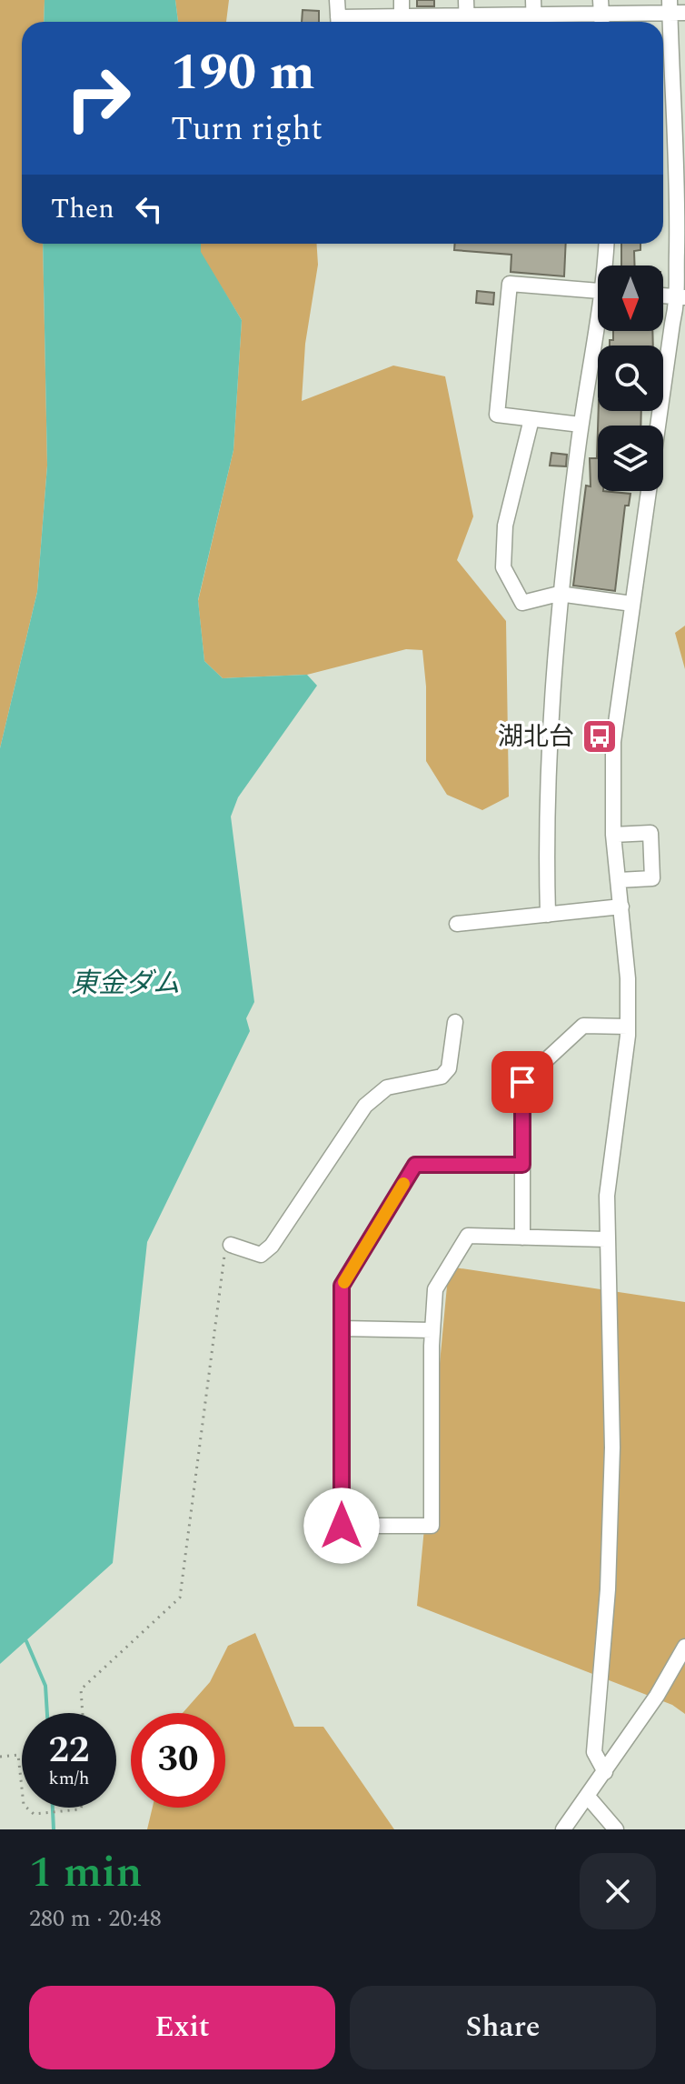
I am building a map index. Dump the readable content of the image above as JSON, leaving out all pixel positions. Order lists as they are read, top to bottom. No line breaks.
{"water":["東金ダム"],"places":{"bus stop":["湖北台"]},"north":"bottom","page":{"turn":["190 m","Turn right"],"then":"Then","speed":"22 km/h","limit":"30","heading":["1 min","280 m · 20:48"],"buttons":["Exit","Share"]}}
